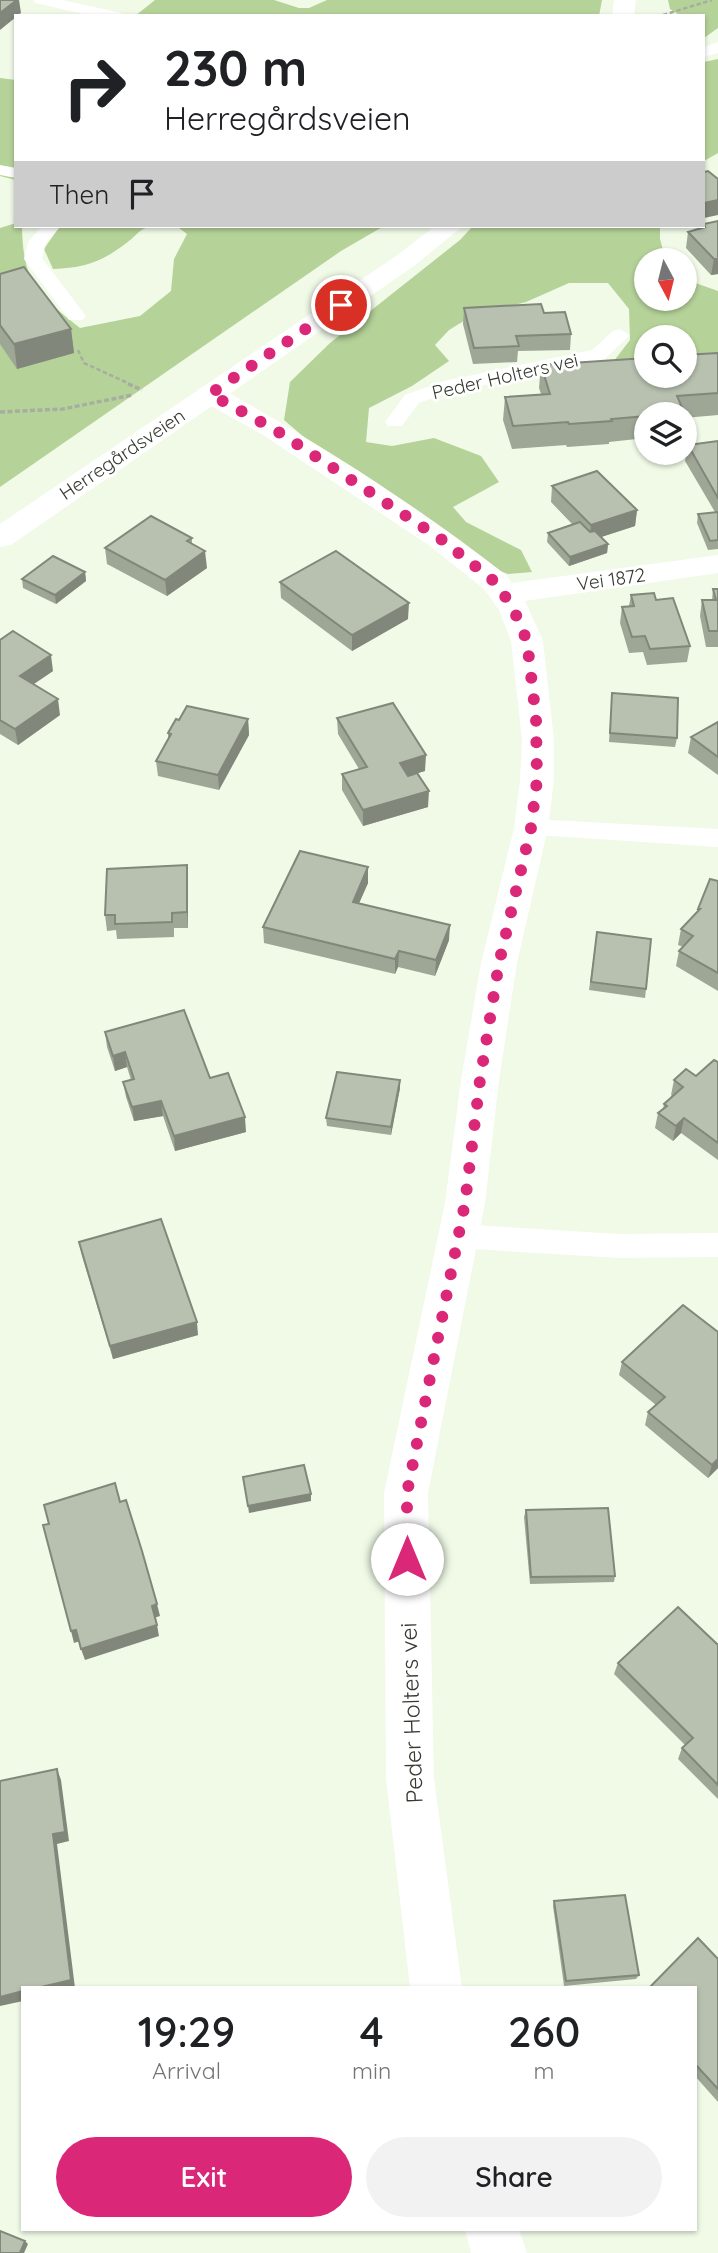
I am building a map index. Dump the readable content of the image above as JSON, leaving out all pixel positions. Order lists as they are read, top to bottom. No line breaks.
{"streets":{"street":["Peder Holters vei","Herregårdsveien","Vei 1872"]},"crossings":[["Peder Holters vei","Herregårdsveien"],["Peder Holters vei","Vei 1872"]],"north":"bottom","page":{"turn":["230 m","Herregårdsveien"],"then":"Then","eta":["19:29","Arrival","4","min","260","m"],"buttons":["Exit","Share"]}}
